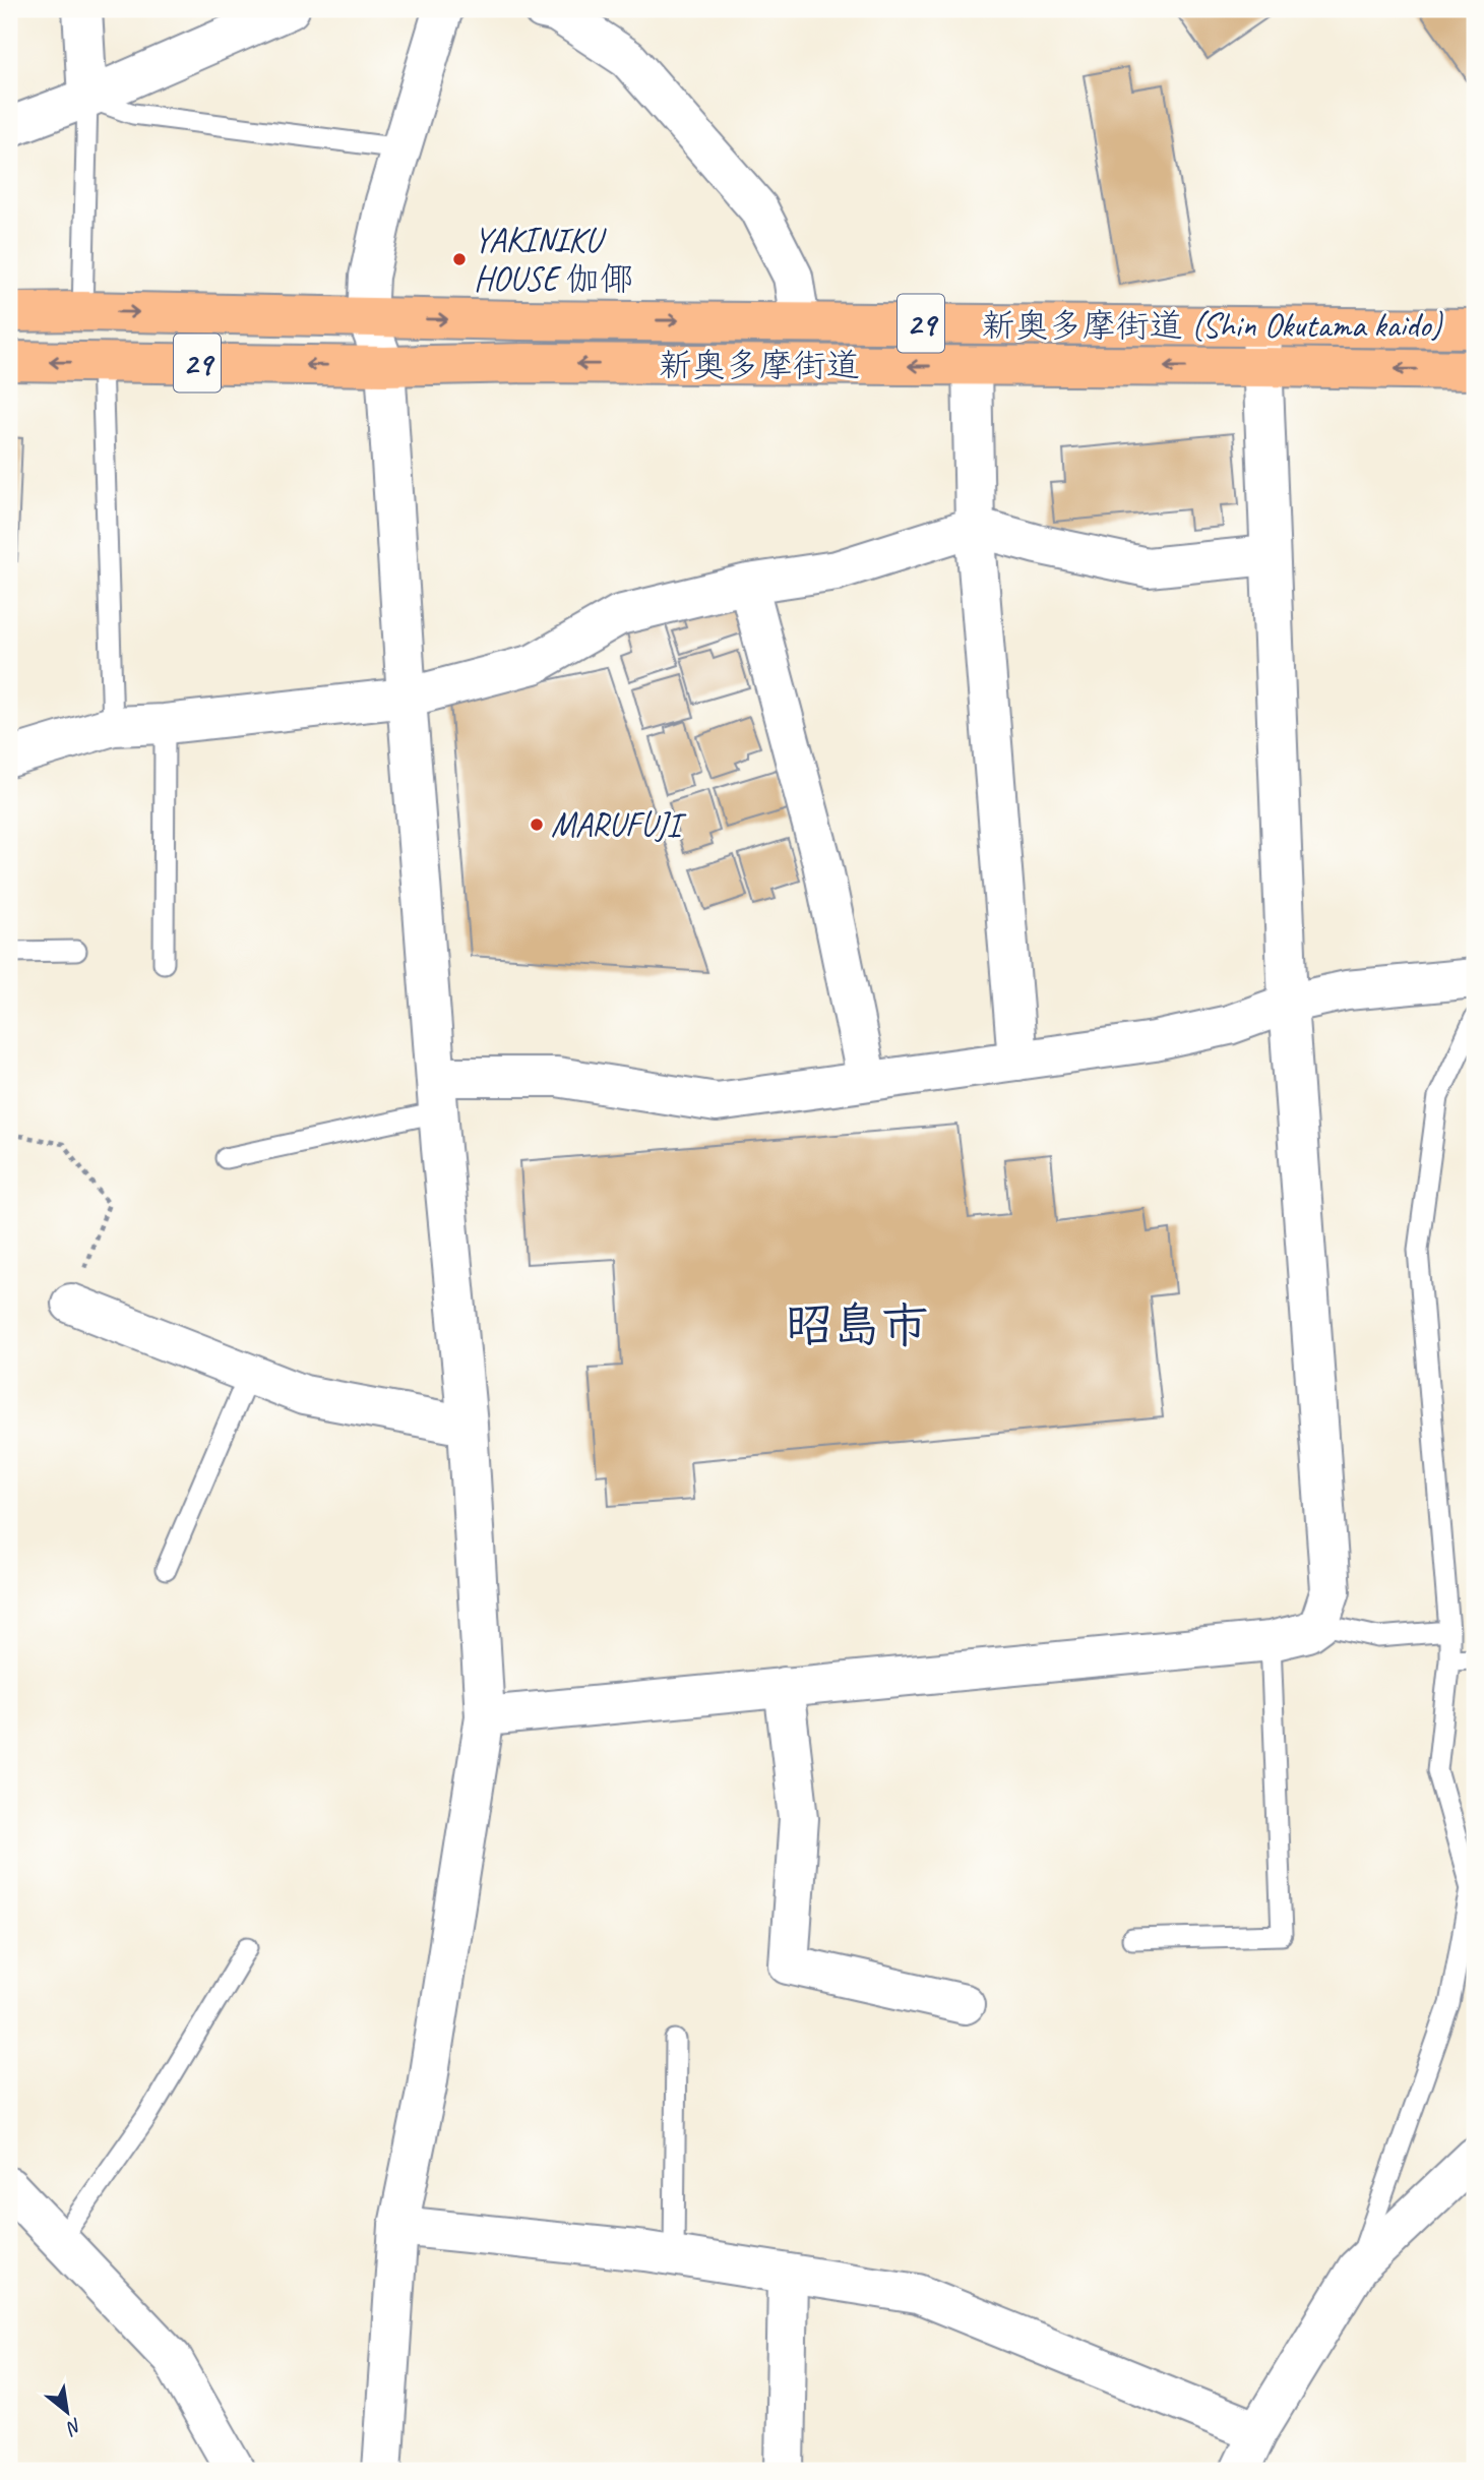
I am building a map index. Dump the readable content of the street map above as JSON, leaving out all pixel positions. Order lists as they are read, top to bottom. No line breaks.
{"streets":{"main road":["29","新奥多摩街道 (Shin Okutama kaido)","新奥多摩街道"]},"crossings":[["29","新奥多摩街道"]],"one_way":["新奥多摩街道"],"districts":["昭島市"],"places":["YAKINIKU HOUSE 伽倻","MARUFUJI"],"north":"bottom right"}
